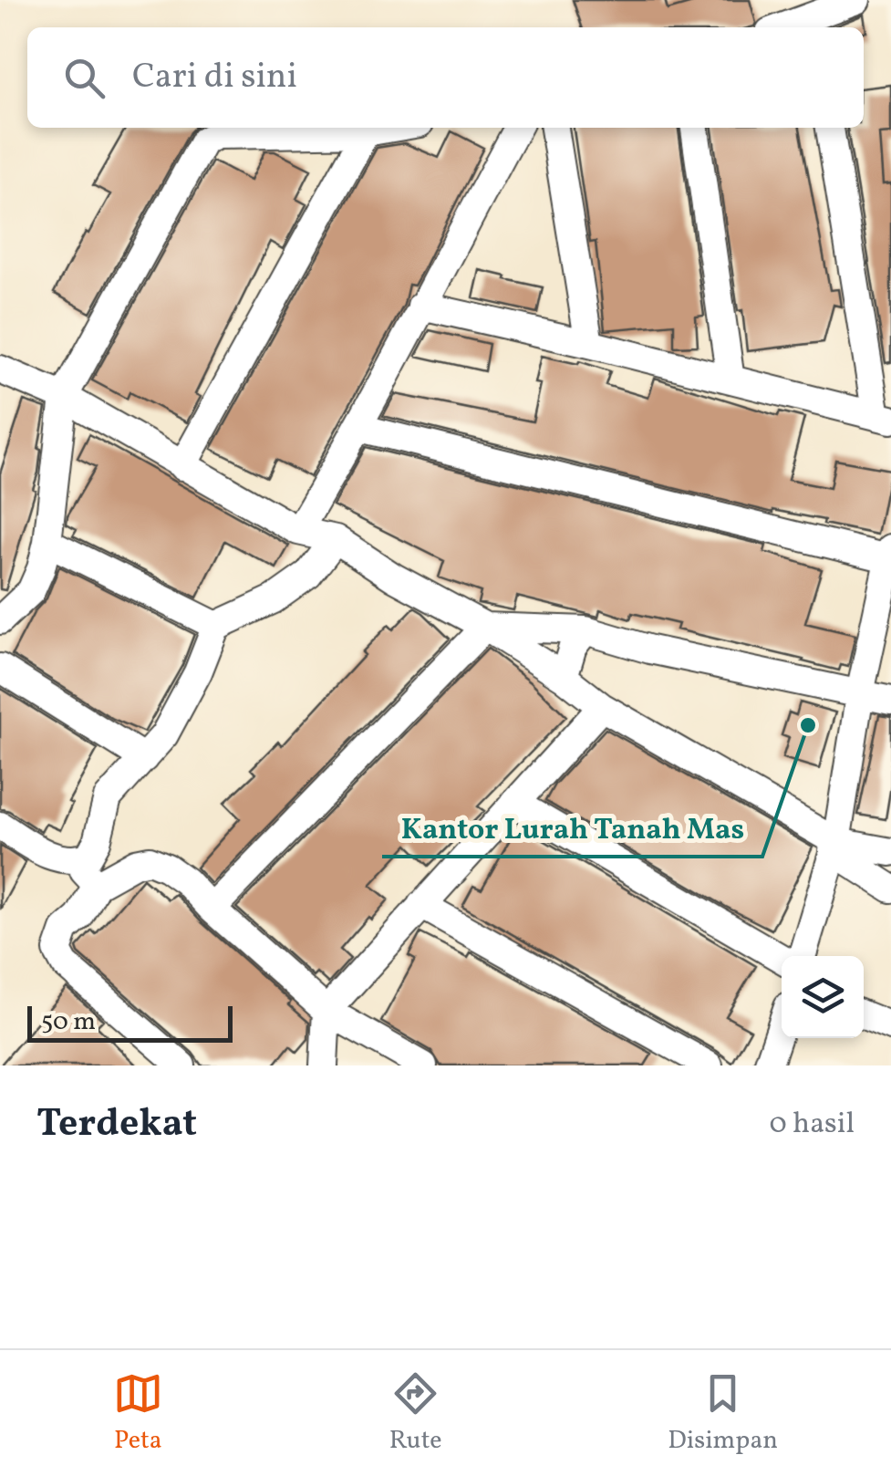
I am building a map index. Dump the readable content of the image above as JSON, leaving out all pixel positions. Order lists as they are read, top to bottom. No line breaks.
{"places":["Kantor Lurah Tanah Mas"],"scale_bar":"50 m","page":{"search":"Cari di sini","scale":"50 m","heading":["Terdekat","0 hasil"],"nav":["Peta","Rute","Disimpan"]}}
